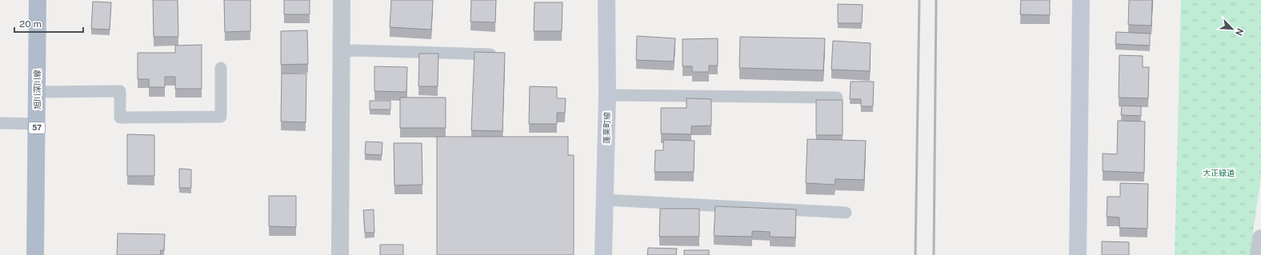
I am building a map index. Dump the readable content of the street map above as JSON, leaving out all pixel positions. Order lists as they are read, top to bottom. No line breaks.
{"streets":{"main road":["旭川深川線","57"],"street":["蓬莱町線"]},"parks":["大正緑道"],"scale_bar":"20 m","north":"bottom right"}
